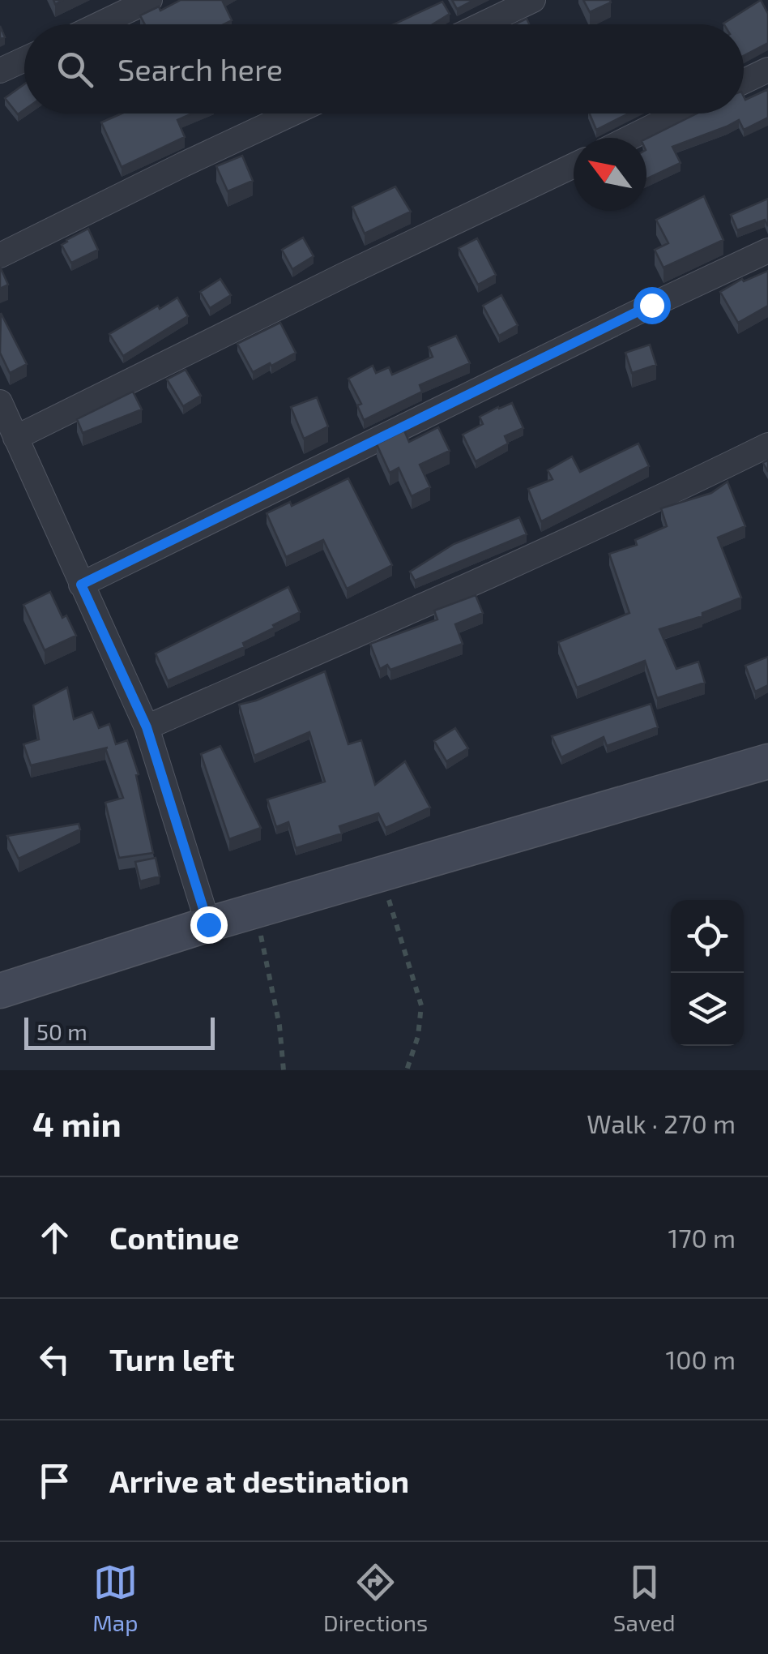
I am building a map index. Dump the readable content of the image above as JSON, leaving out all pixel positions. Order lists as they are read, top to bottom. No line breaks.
{"scale_bar":"50 m","north":"top left","page":{"search":"Search here","scale":"50 m","heading":["4 min","Walk · 270 m"],"list":[["Continue","170 m"],["Turn left","100 m"],"Arrive at destination"],"nav":["Map","Directions","Saved"]}}
